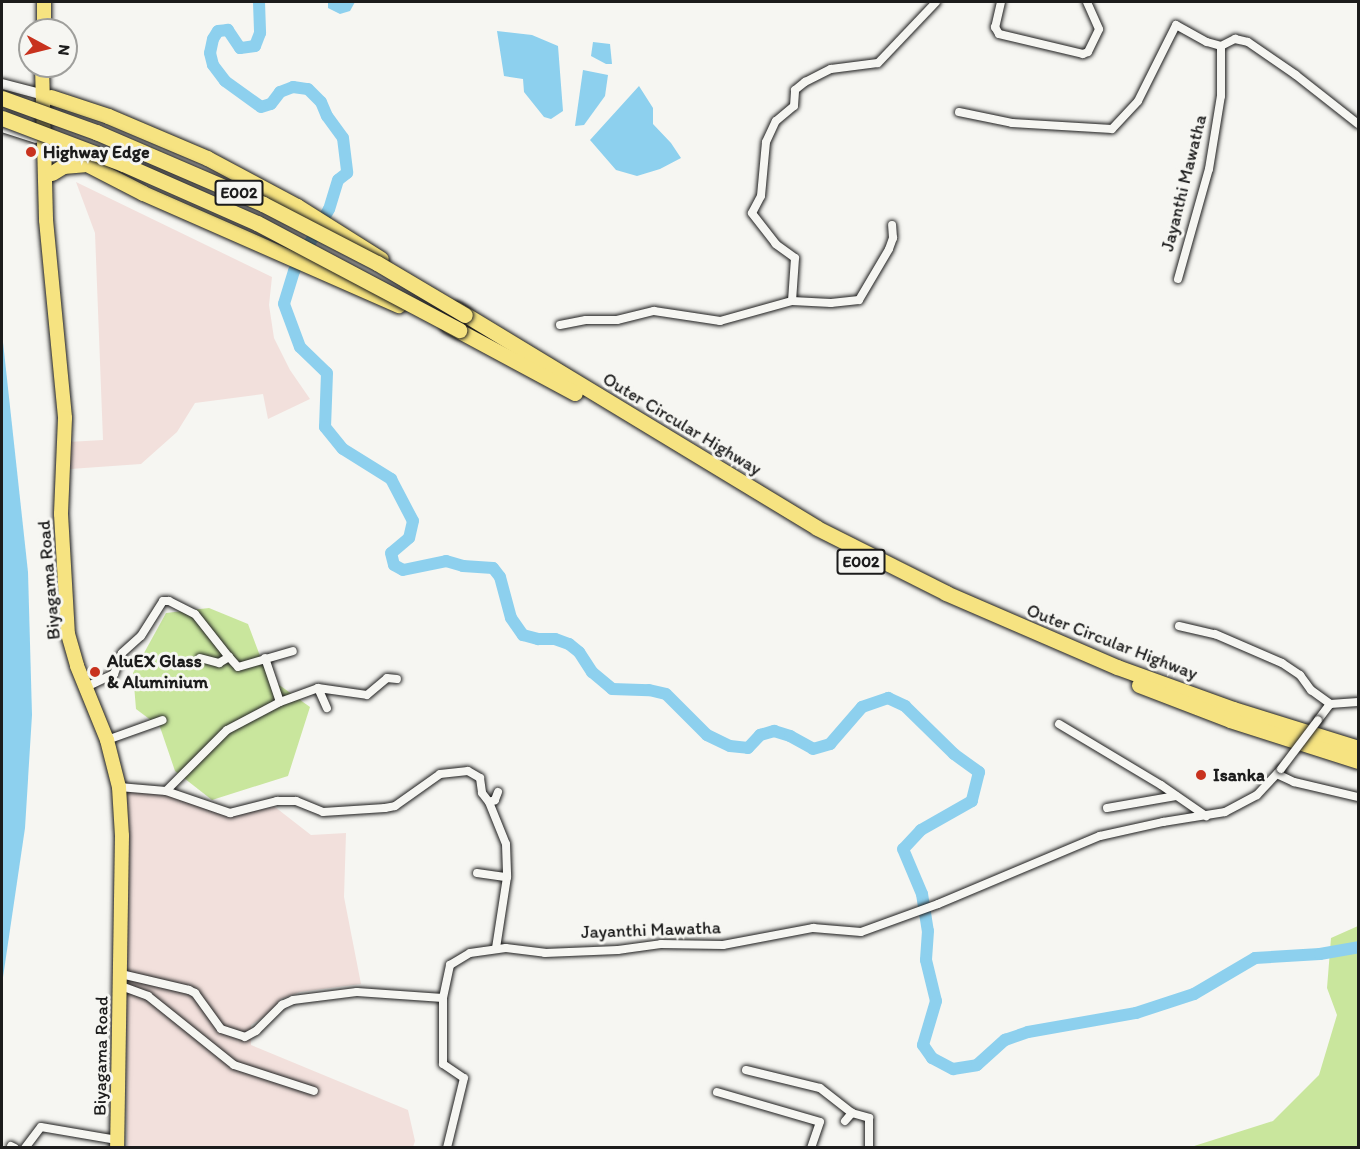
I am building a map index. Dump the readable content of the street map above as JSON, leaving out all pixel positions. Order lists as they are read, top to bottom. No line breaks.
{"streets":{"highway":["E002","Outer Circular Highway"],"main road":["Biyagama Road"],"street":["Jayanthi Mawatha"]},"places":["Highway Edge","AluEX Glass & Aluminium","Isanka"],"north":"right"}
